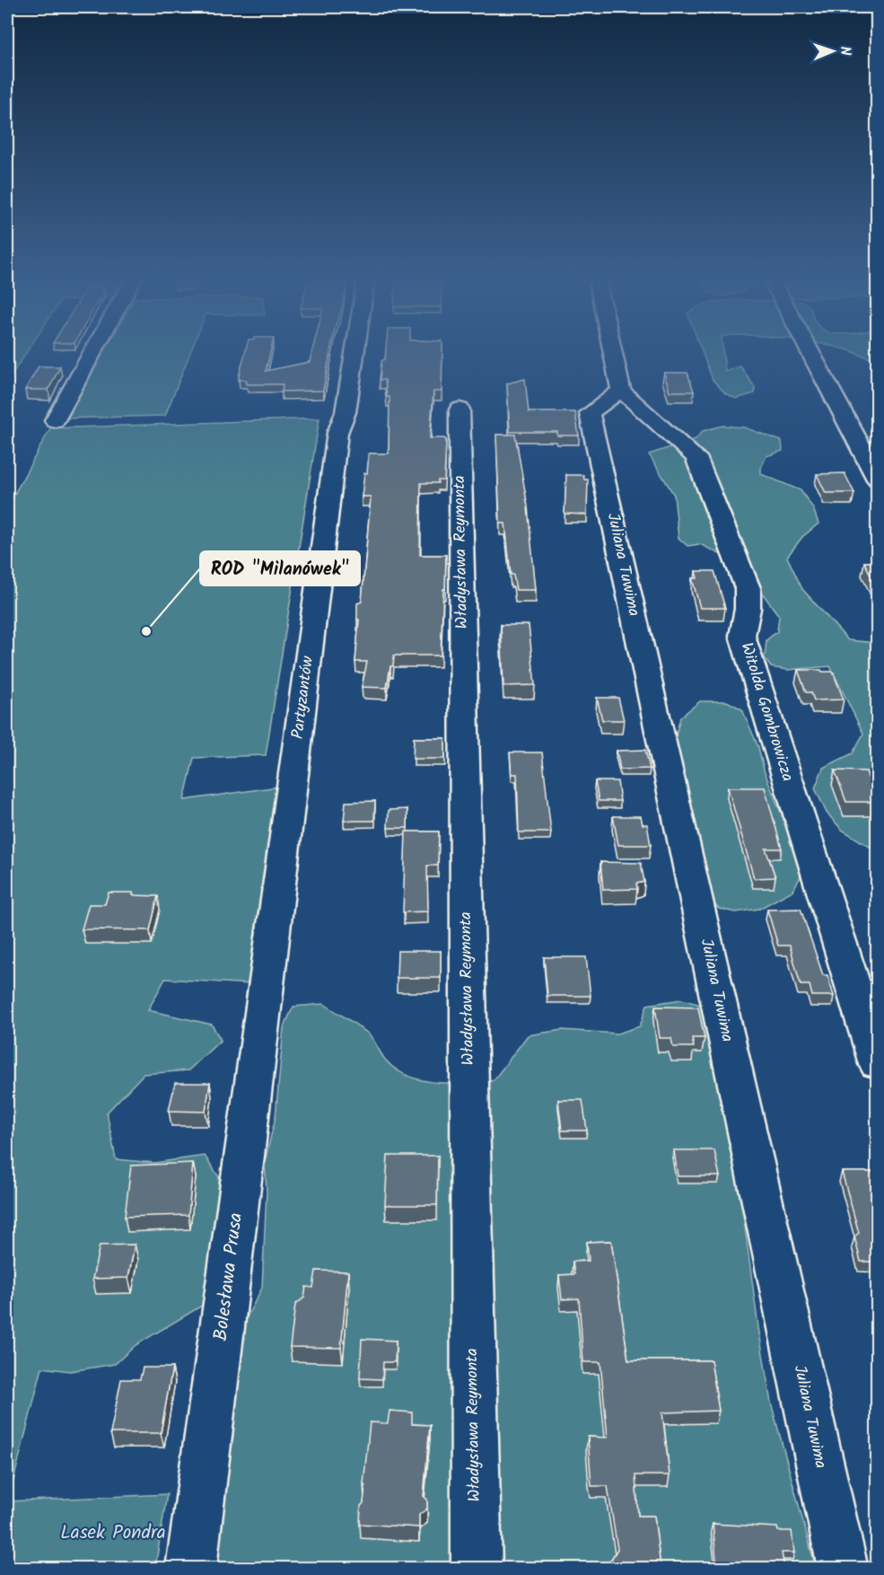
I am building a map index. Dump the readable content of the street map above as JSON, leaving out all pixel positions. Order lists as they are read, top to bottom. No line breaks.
{"streets":{"street":["Władysława Reymonta","Juliana Tuwima","Partyzantów","Witolda Gombrowicza","Bolesława Prusa"]},"crossings":[["Juliana Tuwima","Witolda Gombrowicza"],["Partyzantów","Bolesława Prusa"]],"parks":["Lasek Pondra"],"places":["ROD \"Milanówek\""],"north":"right"}
